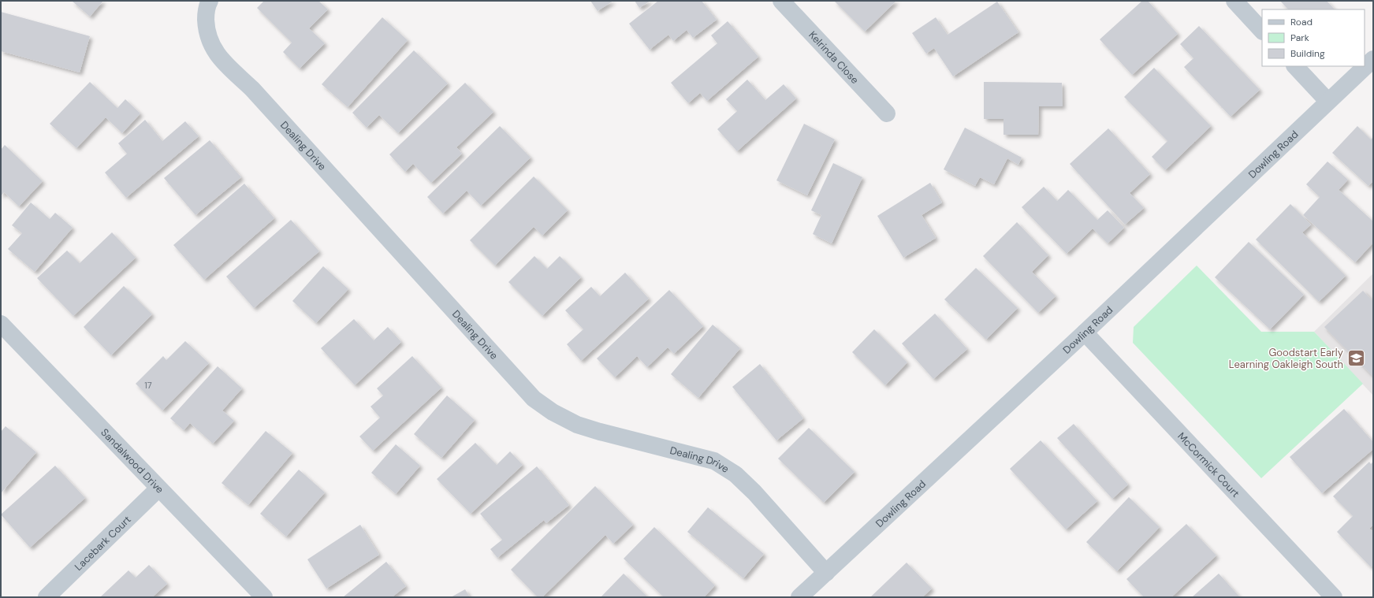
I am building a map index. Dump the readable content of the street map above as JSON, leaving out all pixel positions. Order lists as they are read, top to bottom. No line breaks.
{"streets":{"street":["Kelrinda Close","Dealing Drive","Dowling Road","Sandalwood Drive","McCormick Court","Lacebark Court"]},"crossings":[["Dealing Drive","Dowling Road"],["Dowling Road","McCormick Court"],["Sandalwood Drive","Lacebark Court"]],"places":{"school or university":["Goodstart Early Learning Oakleigh South"]},"house_numbers":["17"],"legend":["Road","Park","Building"]}
